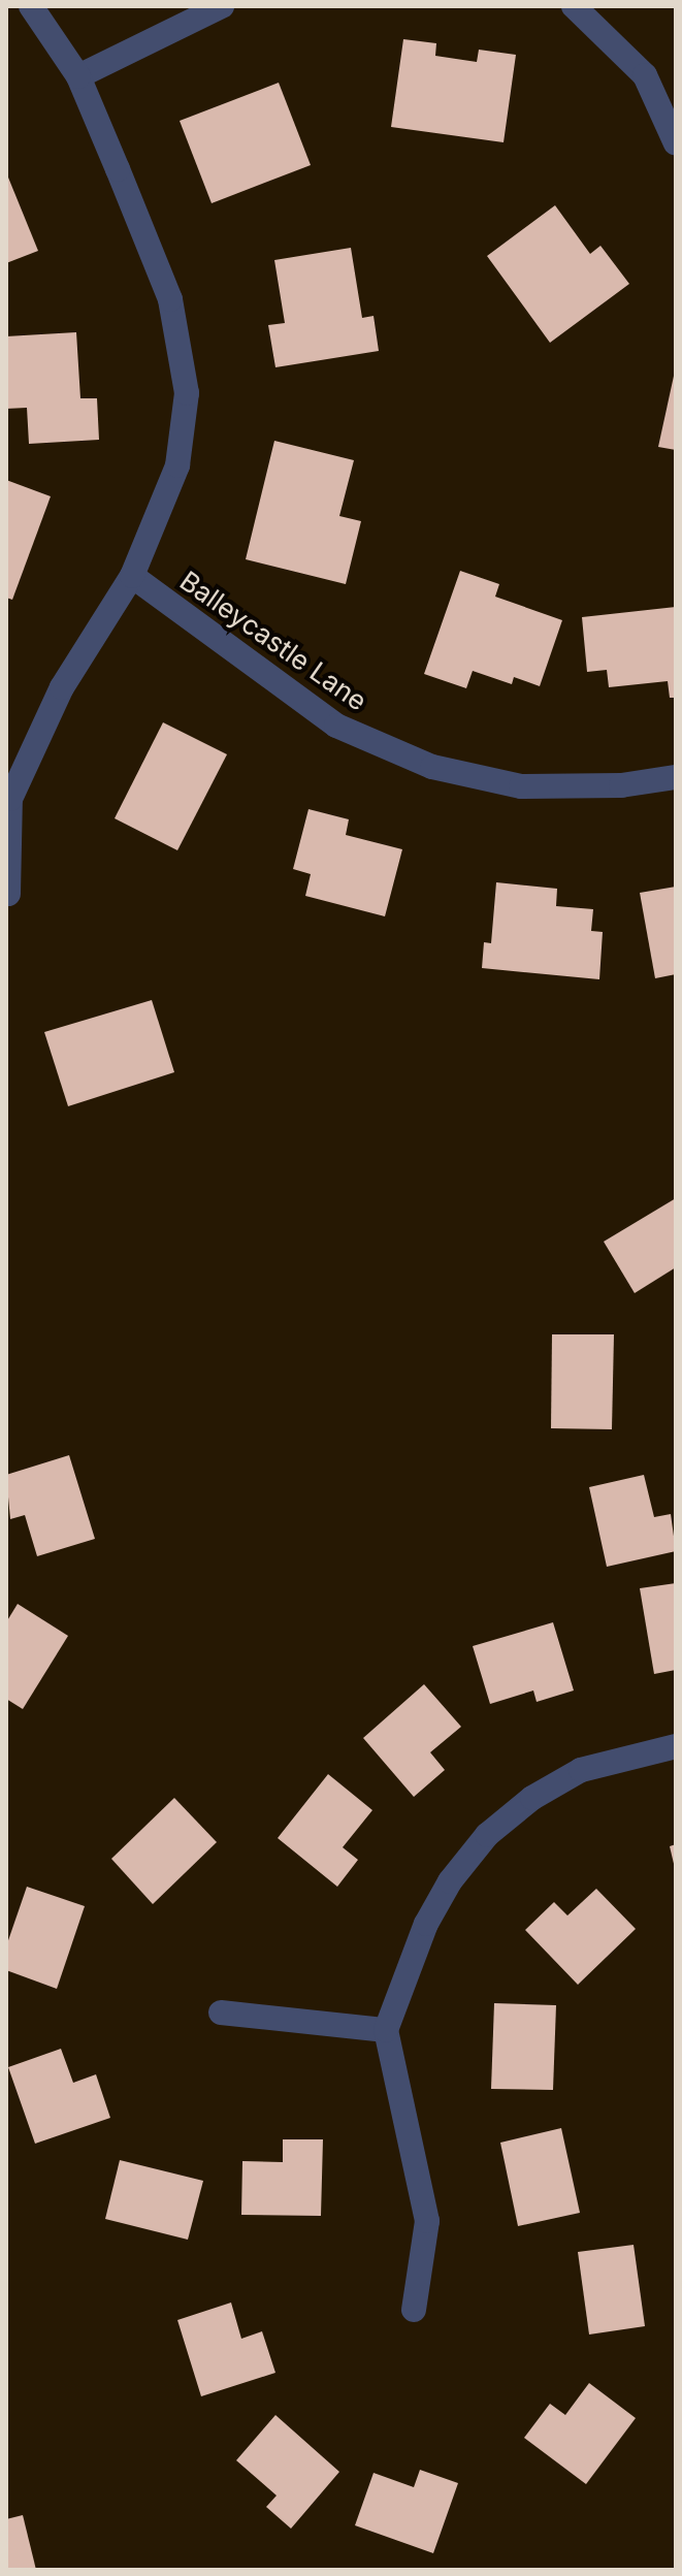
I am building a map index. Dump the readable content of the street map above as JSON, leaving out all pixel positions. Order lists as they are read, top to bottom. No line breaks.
{"streets":{"street":["Balleycastle Lane"]}}
